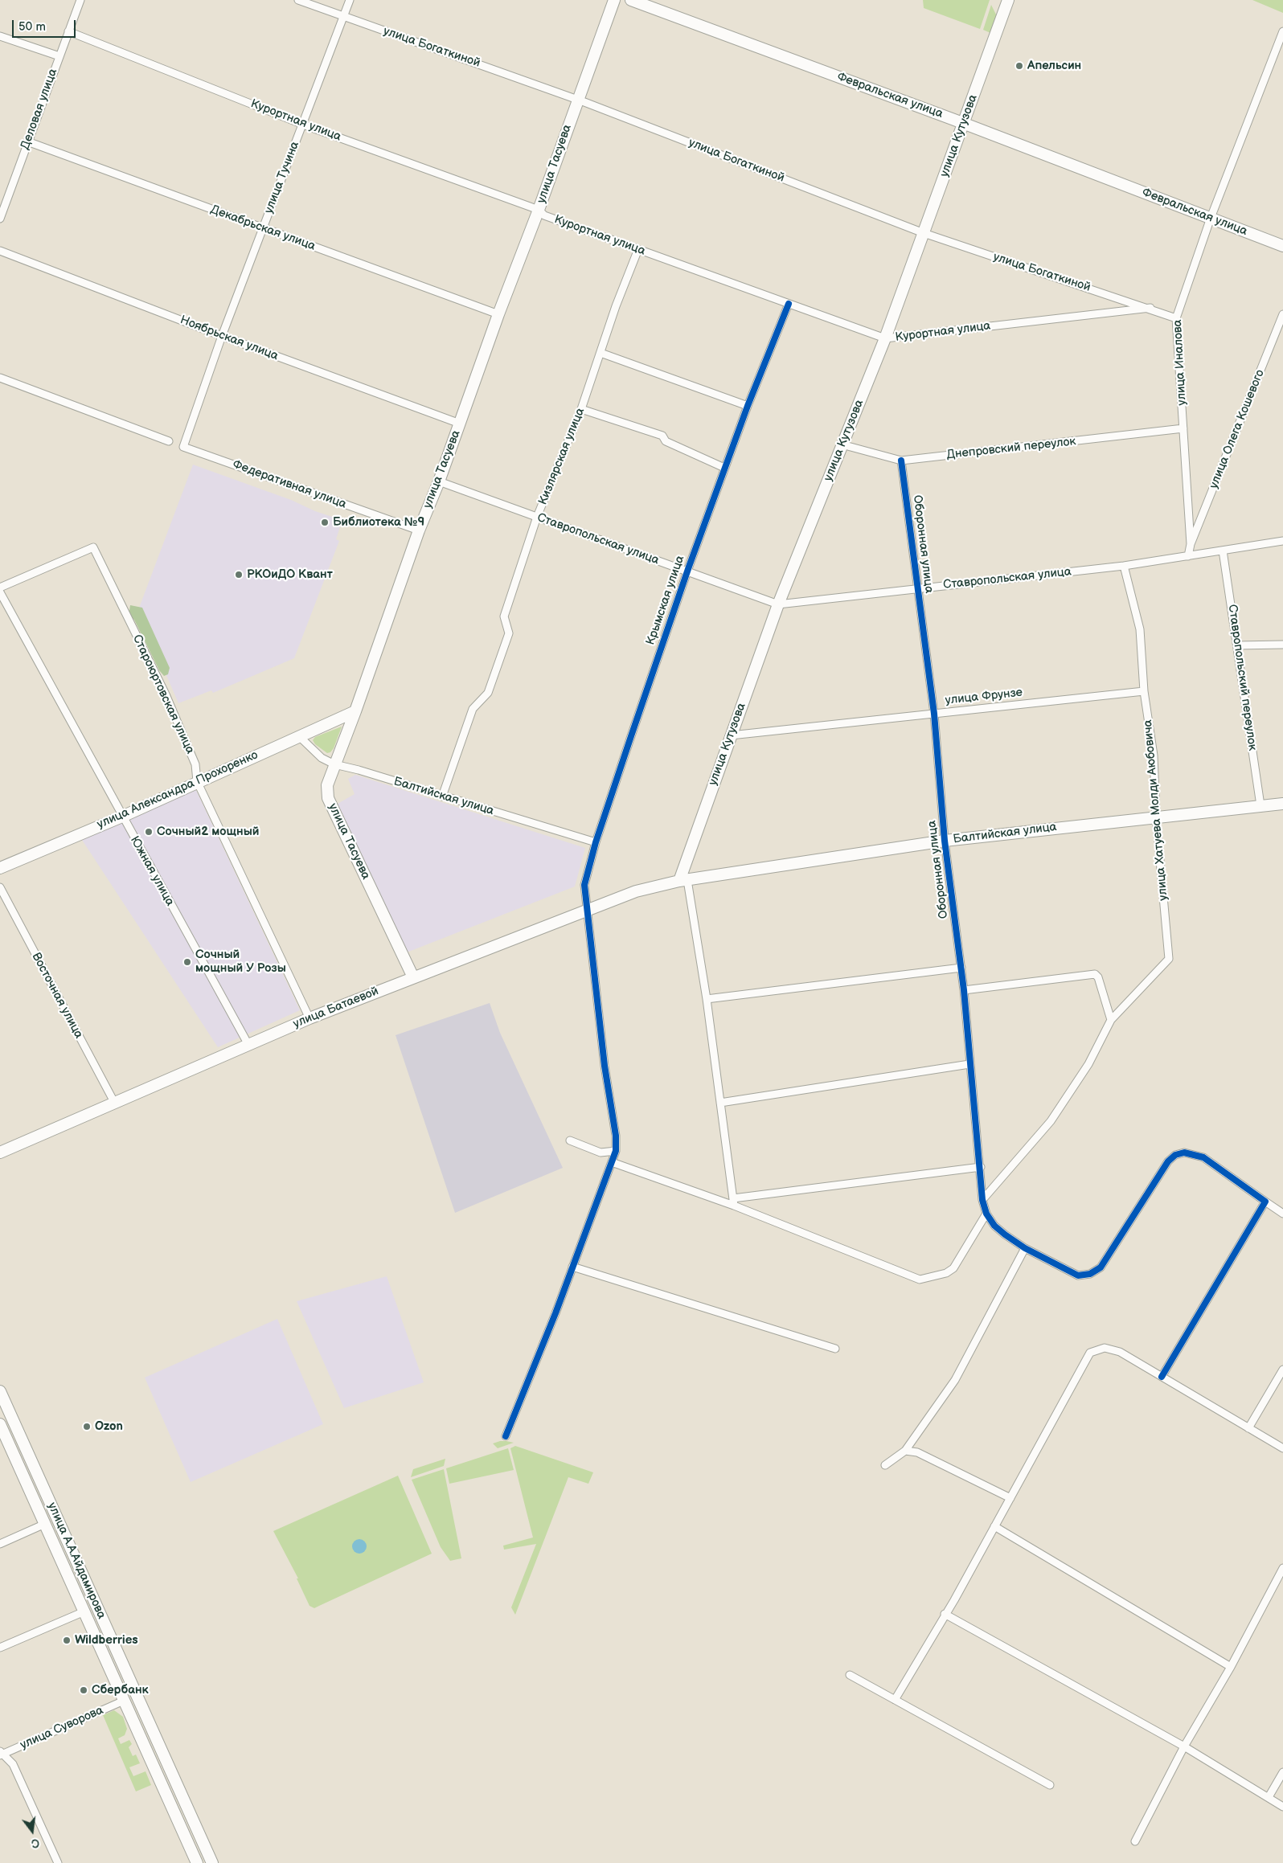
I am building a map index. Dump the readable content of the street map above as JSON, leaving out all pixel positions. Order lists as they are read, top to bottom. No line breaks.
{"streets":{"street":["улица Богаткиной","Февральская улица","Деловая улица","Курортная улица","улица Кутузова","улица Тасуева","улица Тучина","Декабрьская улица","Ноябрьская улица","улица Иналова","улица Олега Кошевого","Днепровский переулок","Кизлярская улица","Федеративная улица","Ставропольская улица","Оборонная улица","Крымская улица","Ставропольский переулок","Староюртовская улица","улица Фрунзе","улица Александра Прохоренко","Балтийская улица","улица Хатуева Молди Аюбовича","Южная улица","Восточная улица","улица Батаевой","улица А.А.Айдамирова","улица Суворова"]},"crossings":[["улица Богаткиной","Курортная улица"],["улица Богаткиной","улица Кутузова"],["улица Богаткиной","улица Тасуева"],["улица Богаткиной","улица Тучина"],["улица Богаткиной","улица Иналова"],["Февральская улица","улица Кутузова"],["Февральская улица","улица Иналова"],["Деловая улица","Курортная улица"],["Деловая улица","Декабрьская улица"],["Курортная улица","улица Кутузова"],["Курортная улица","улица Тасуева"],["Курортная улица","улица Тучина"],["Курортная улица","Кизлярская улица"],["Курортная улица","Крымская улица"],["улица Кутузова","Днепровский переулок"],["улица Кутузова","Ставропольская улица"],["улица Кутузова","улица Фрунзе"],["улица Кутузова","Балтийская улица"],["улица Кутузова","улица Батаевой"],["улица Тасуева","Декабрьская улица"],["улица Тасуева","Ноябрьская улица"],["улица Тасуева","Федеративная улица"],["улица Тасуева","Ставропольская улица"],["улица Тасуева","улица Александра Прохоренко"],["улица Тасуева","Балтийская улица"],["улица Тасуева","улица Батаевой"],["улица Тучина","Декабрьская улица"],["улица Тучина","Ноябрьская улица"],["улица Тучина","Федеративная улица"],["улица Иналова","улица Олега Кошевого"],["улица Иналова","Днепровский переулок"],["Днепровский переулок","Оборонная улица"],["Кизлярская улица","Ставропольская улица"],["Кизлярская улица","Балтийская улица"],["Ставропольская улица","Оборонная улица"],["Ставропольская улица","Крымская улица"],["Ставропольская улица","Ставропольский переулок"],["Ставропольская улица","улица Хатуева Молди Аюбовича"],["Оборонная улица","улица Фрунзе"],["Оборонная улица","Балтийская улица"],["Крымская улица","Балтийская улица"],["Крымская улица","улица Батаевой"],["Ставропольский переулок","Балтийская улица"],["Староюртовская улица","улица Александра Прохоренко"],["Староюртовская улица","улица Батаевой"],["улица Фрунзе","улица Хатуева Молди Аюбовича"],["улица Александра Прохоренко","Балтийская улица"],["улица Александра Прохоренко","Южная улица"],["Балтийская улица","улица Хатуева Молди Аюбовича"],["Балтийская улица","улица Батаевой"],["Южная улица","улица Батаевой"],["Восточная улица","улица Батаевой"],["улица А.А.Айдамирова","улица Суворова"]],"places":["Апельсин","Библиотека №9","РКОиДО Квант","Сочный2 мощный","Сочный мощный У Розы","Ozon","Wildberries","Сбербанк"],"scale_bar":"50 m","north":"bottom"}
